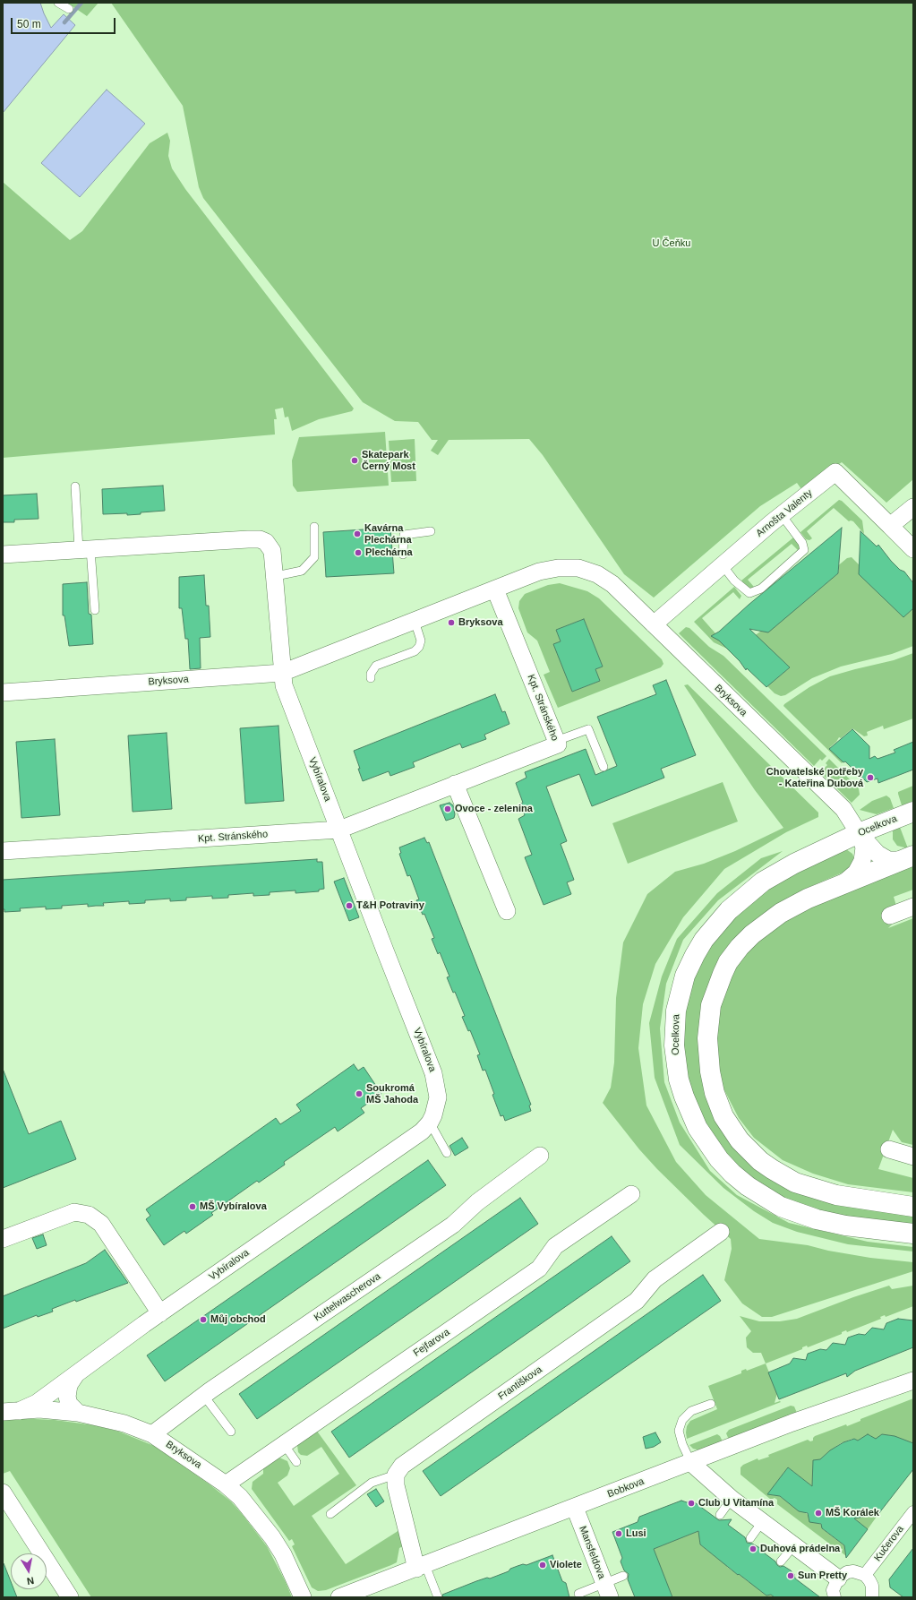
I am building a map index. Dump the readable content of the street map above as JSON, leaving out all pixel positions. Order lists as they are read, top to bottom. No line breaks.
{"streets":{"street":["Arnošta Valenty","Bryksova","Kpt. Stránského","Vybíralova","Ocelkova","Kuttelwascherova","Fejfarova","Františkova","Bobkova","Kučerova","Mansfeldova"]},"crossings":[["Arnošta Valenty","Bryksova"],["Bryksova","Kpt. Stránského"],["Bryksova","Vybíralova"],["Bryksova","Ocelkova"],["Bryksova","Kuttelwascherova"],["Bryksova","Fejfarova"],["Kpt. Stránského","Vybíralova"],["Bobkova","Mansfeldova"]],"parks":["U Čeňku"],"places":["Skatepark Černý Most","Kavárna Plechárna","Plechárna","Bryksova","Chovatelské potřeby - Kateřina Dubová","Ovoce - zelenina","T&H Potraviny","Soukromá MŠ Jahoda","MŠ Vybíralova","Můj obchod","Club U Vitamína","MŠ Korálek","Lusi","Duhová prádelna","Violete","Sun Pretty"],"scale_bar":"50 m","north":"bottom"}
